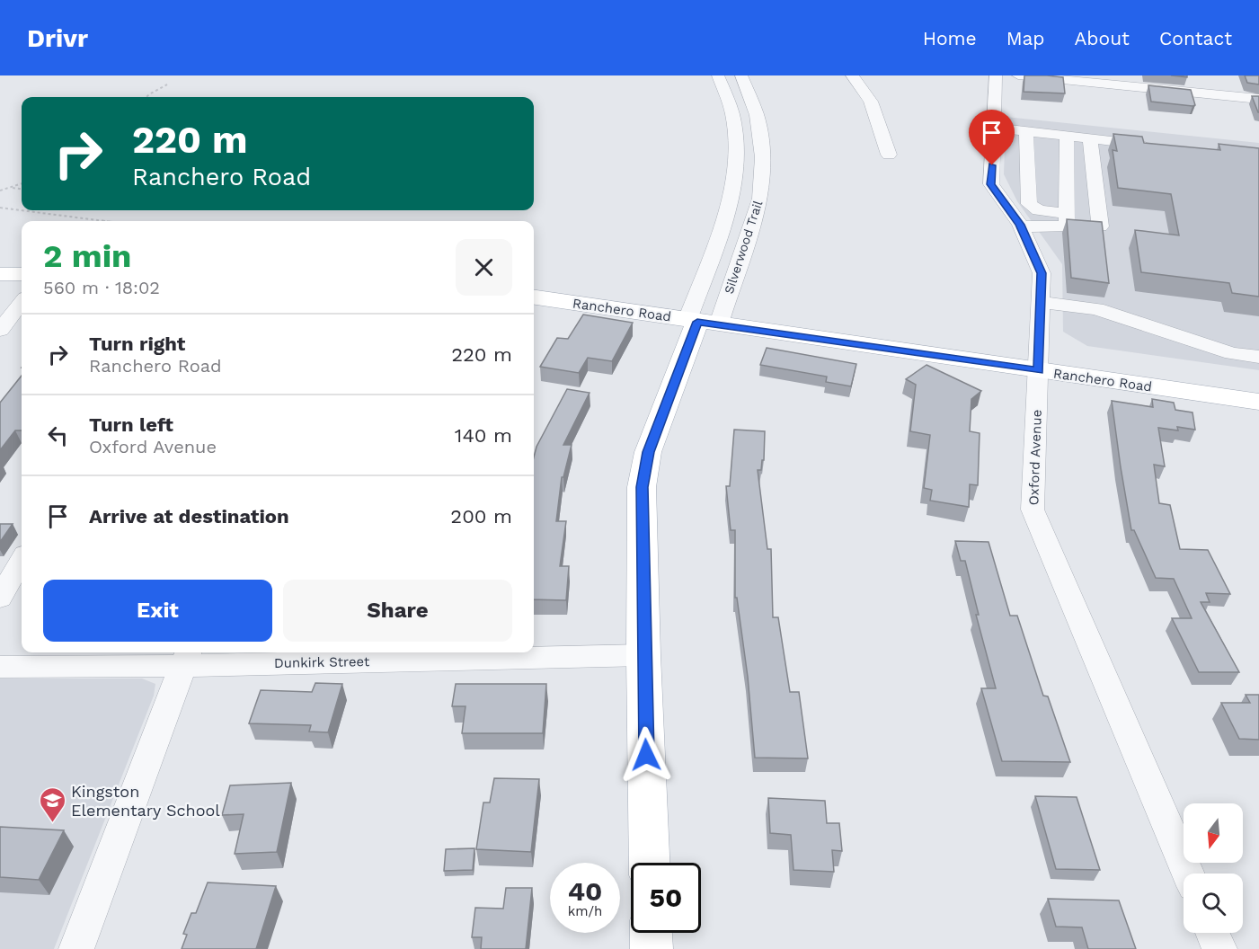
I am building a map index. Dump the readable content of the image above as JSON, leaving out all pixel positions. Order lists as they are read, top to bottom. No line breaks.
{"streets":{"main road":["Ranchero Road"],"street":["Silverwood Trail","Oxford Avenue","Dunkirk Street"]},"crossings":[["Silverwood Trail","Ranchero Road"],["Ranchero Road","Oxford Avenue"]],"places":{"school or university":["Kingston Elementary School"]},"north":"bottom","page":{"header":"Drivr","nav":["Home","Map","About","Contact"],"turn":["220 m","Ranchero Road"],"heading":["2 min","560 m · 18:02"],"list":[{"name":"Turn right","note":"Ranchero Road","value":"220 m"},{"name":"Turn left","note":"Oxford Avenue","value":"140 m"},{"name":"Arrive at destination","value":"200 m"}],"buttons":["Exit","Share"],"speed":"40 km/h","limit":"50"}}
